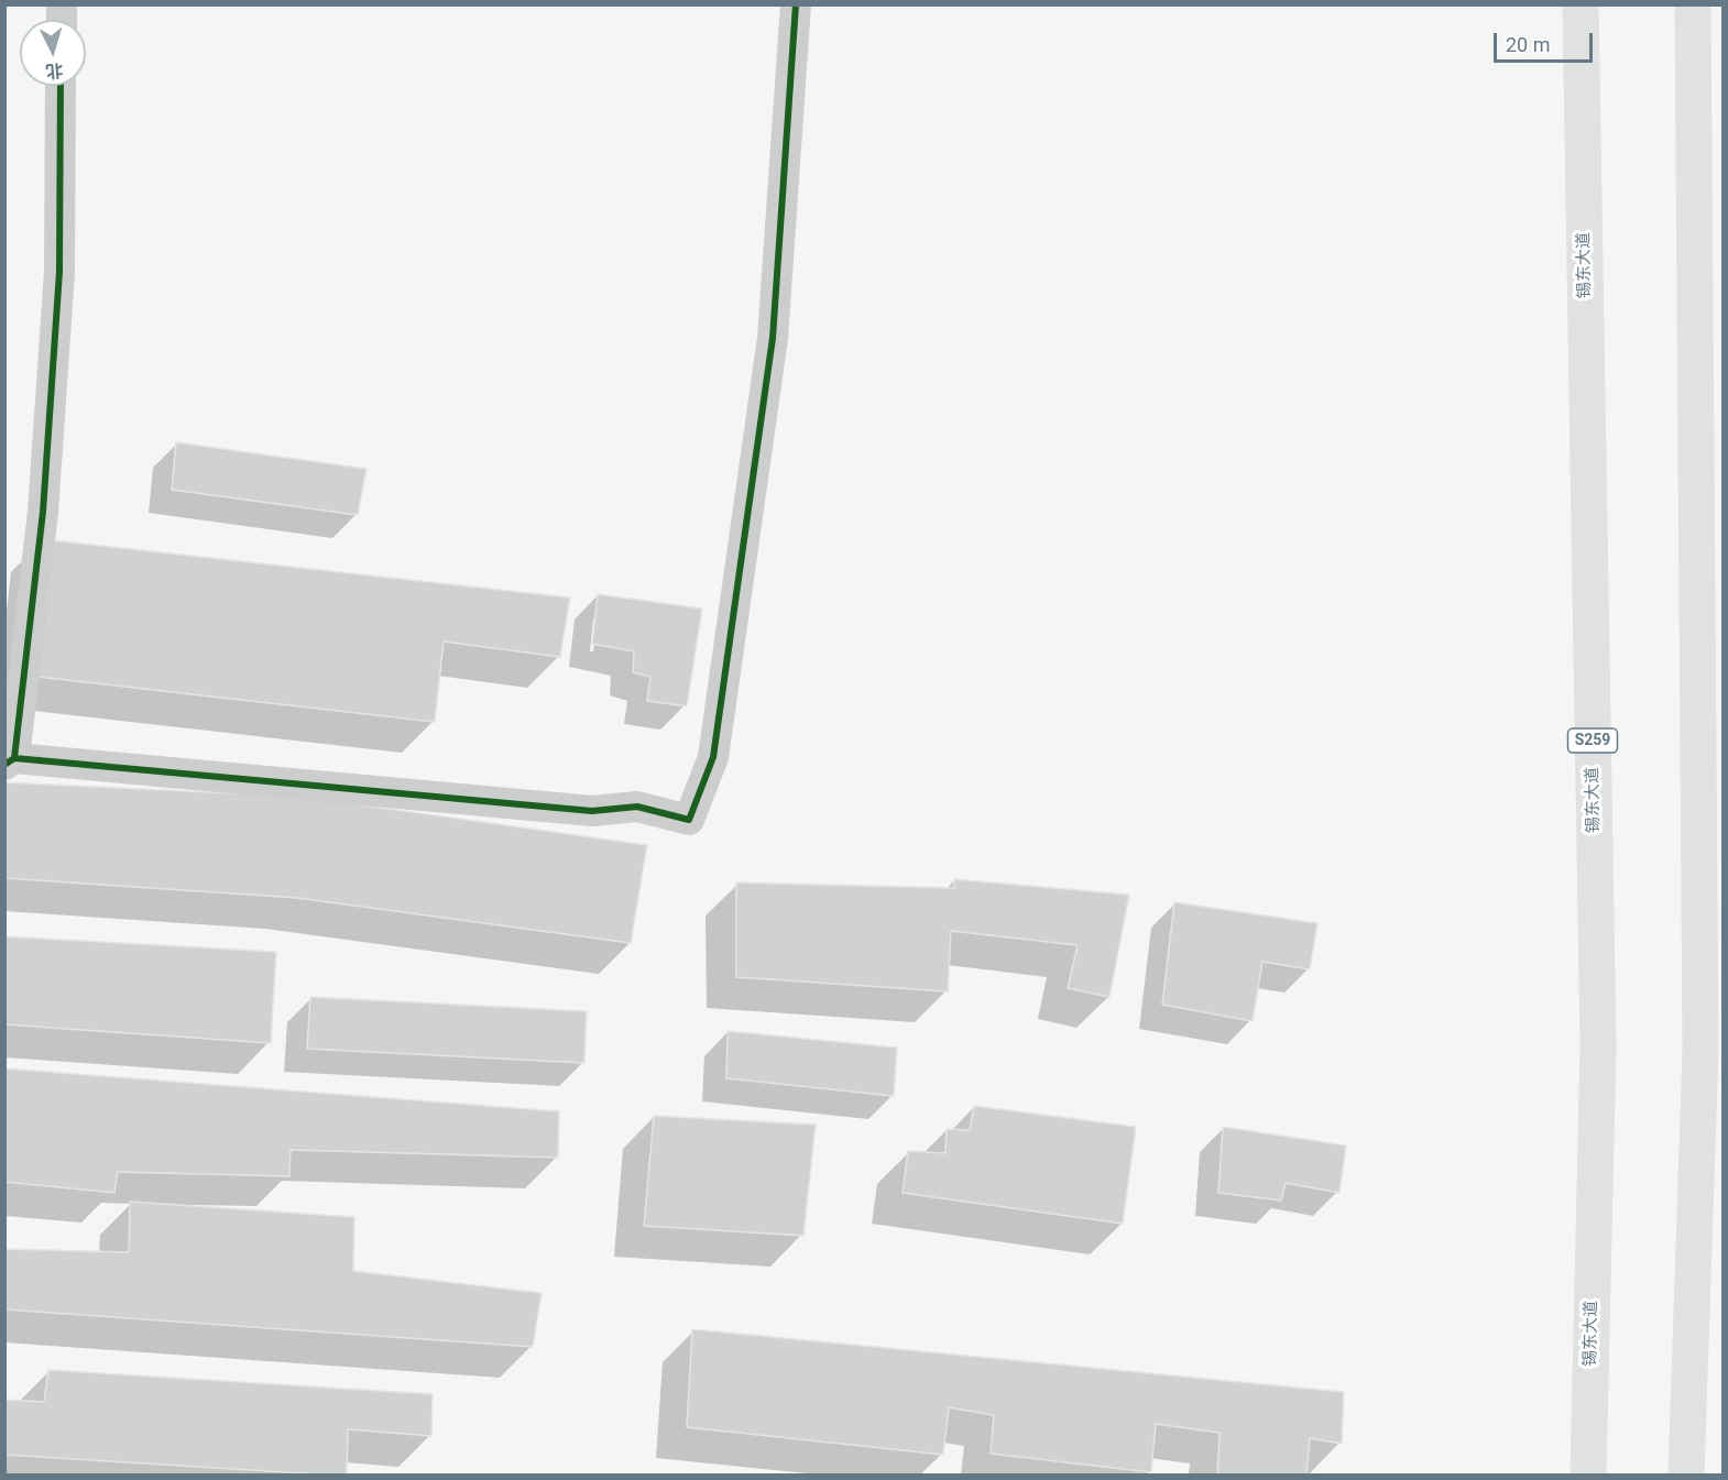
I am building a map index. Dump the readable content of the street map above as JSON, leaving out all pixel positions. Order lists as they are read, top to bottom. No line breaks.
{"streets":{"main road":["锡东大道","S259"]},"scale_bar":"20 m","north":"bottom"}
